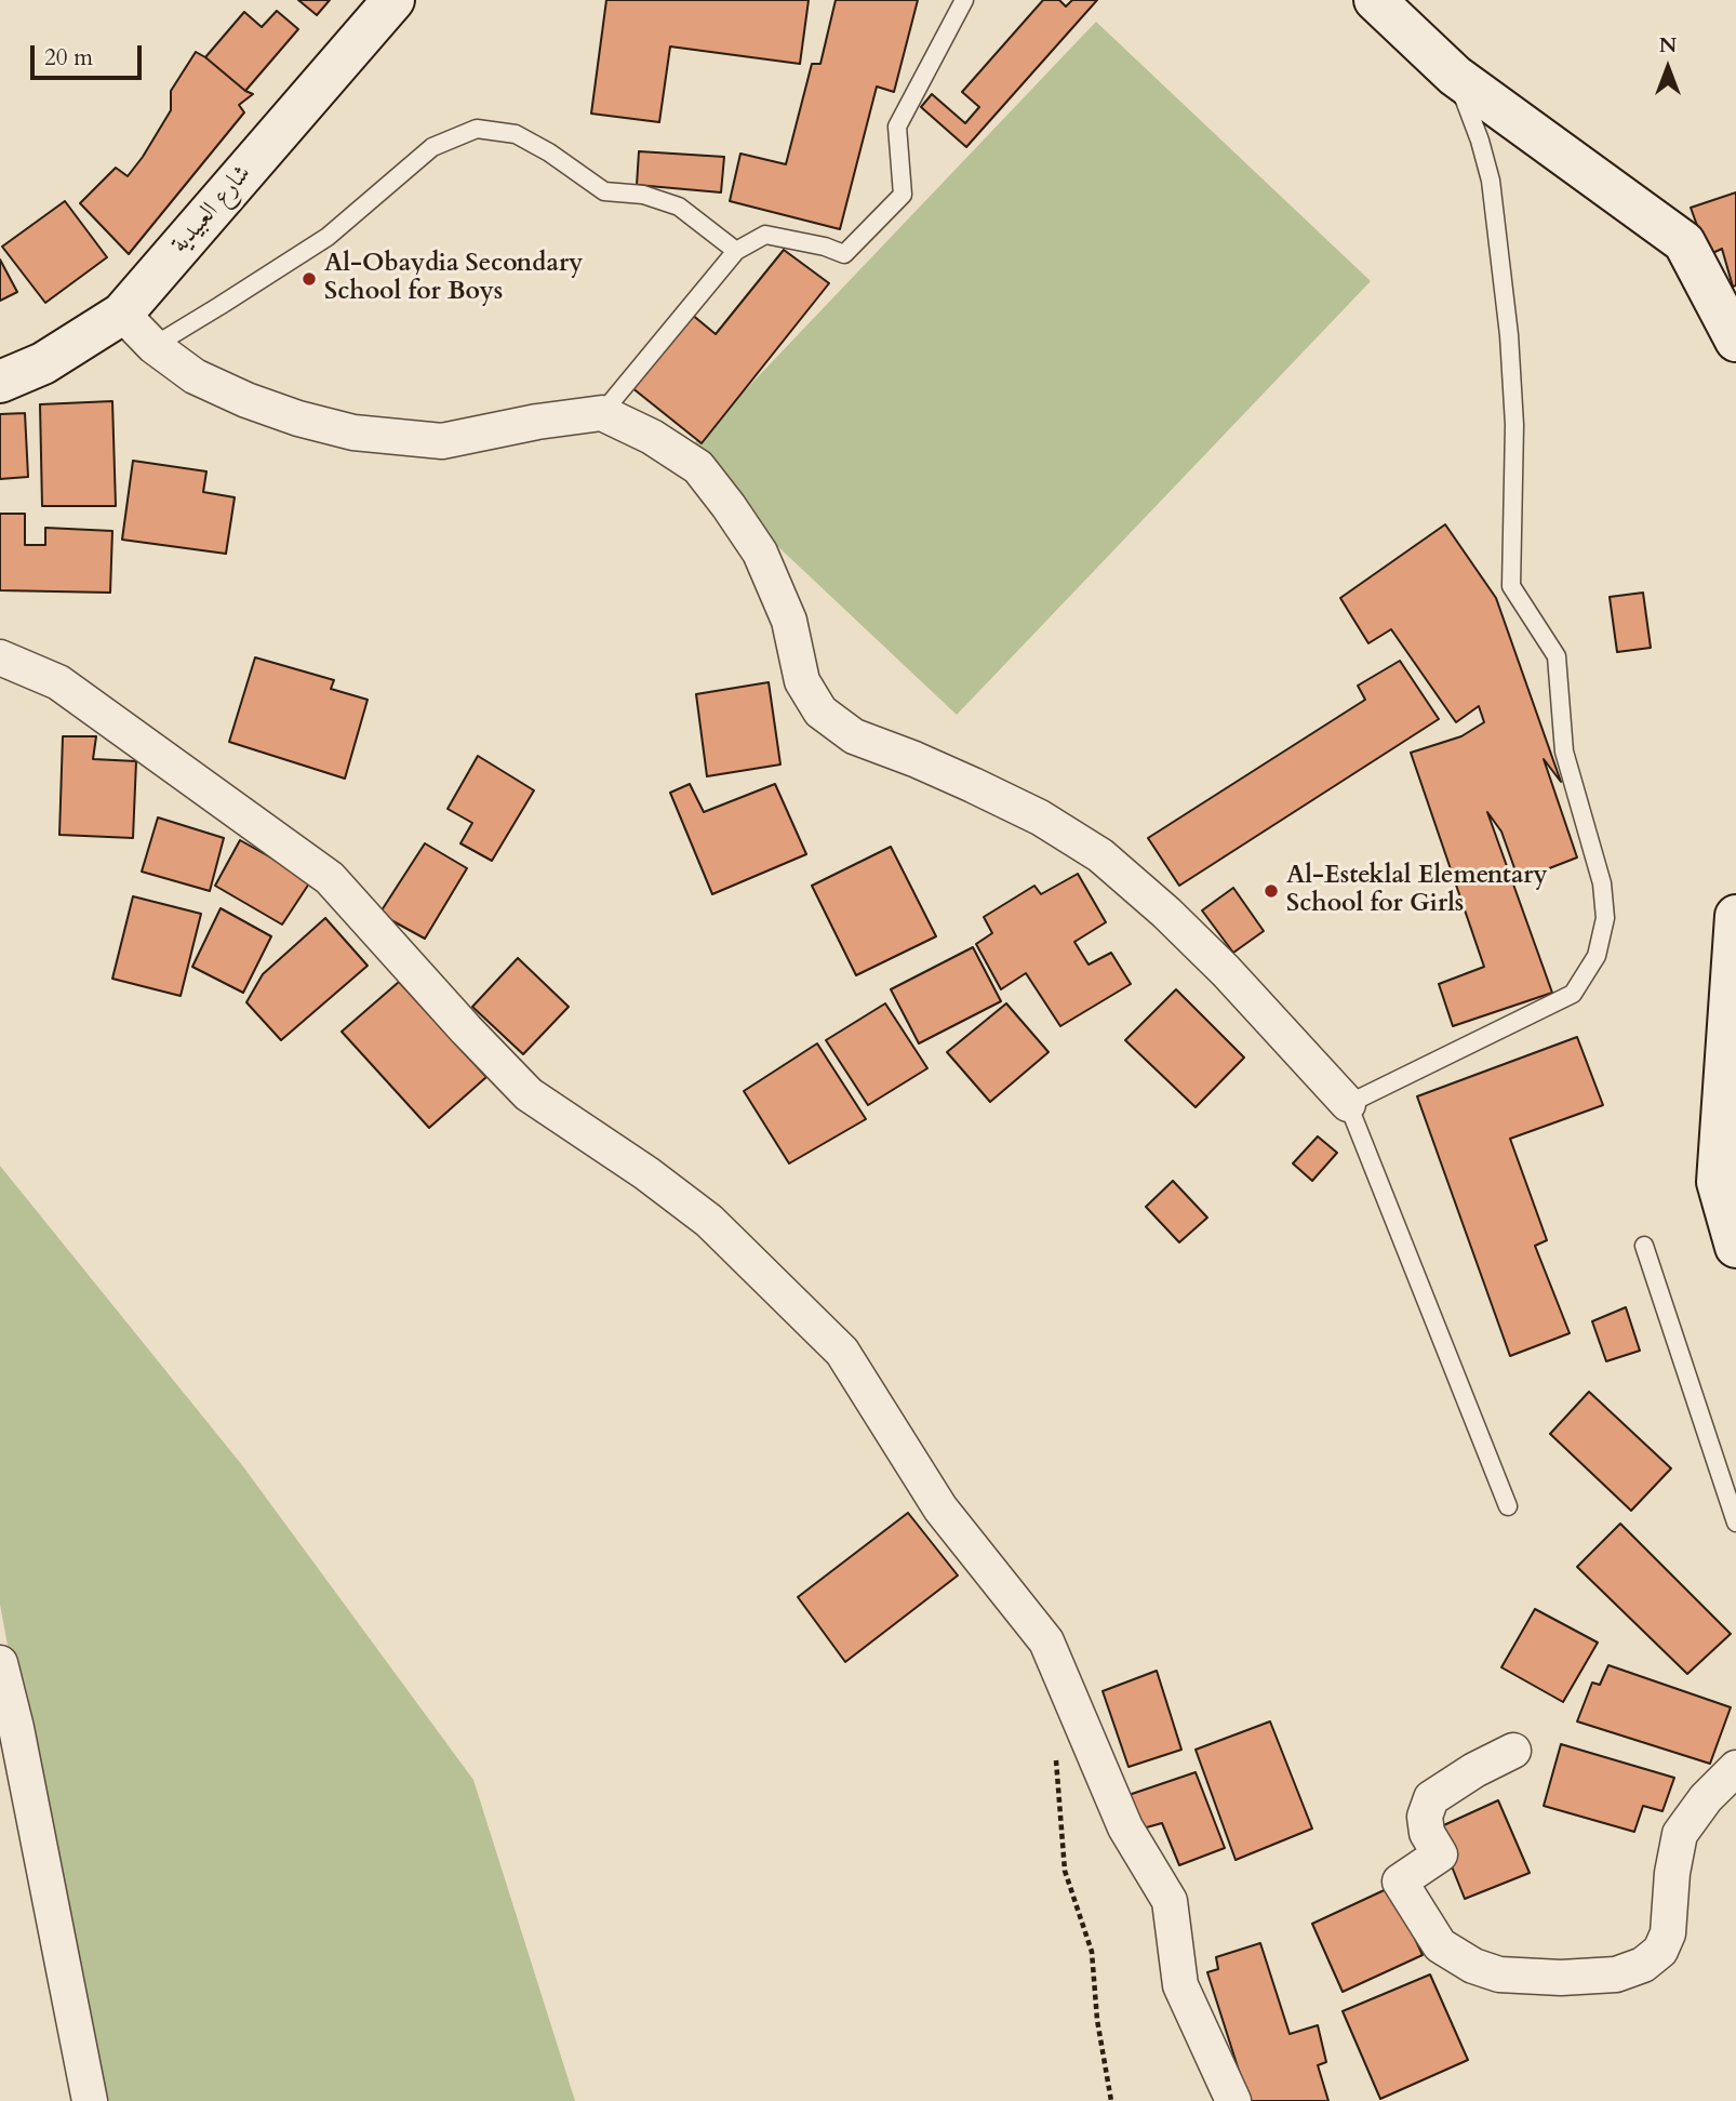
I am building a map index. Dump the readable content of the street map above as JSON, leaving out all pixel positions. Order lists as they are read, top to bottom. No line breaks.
{"streets":{"street":["شارع العبيدية"]},"places":["Al-Obaydia Secondary School for Boys","Al-Esteklal Elementary School for Girls"],"scale_bar":"20 m","north":"top"}
